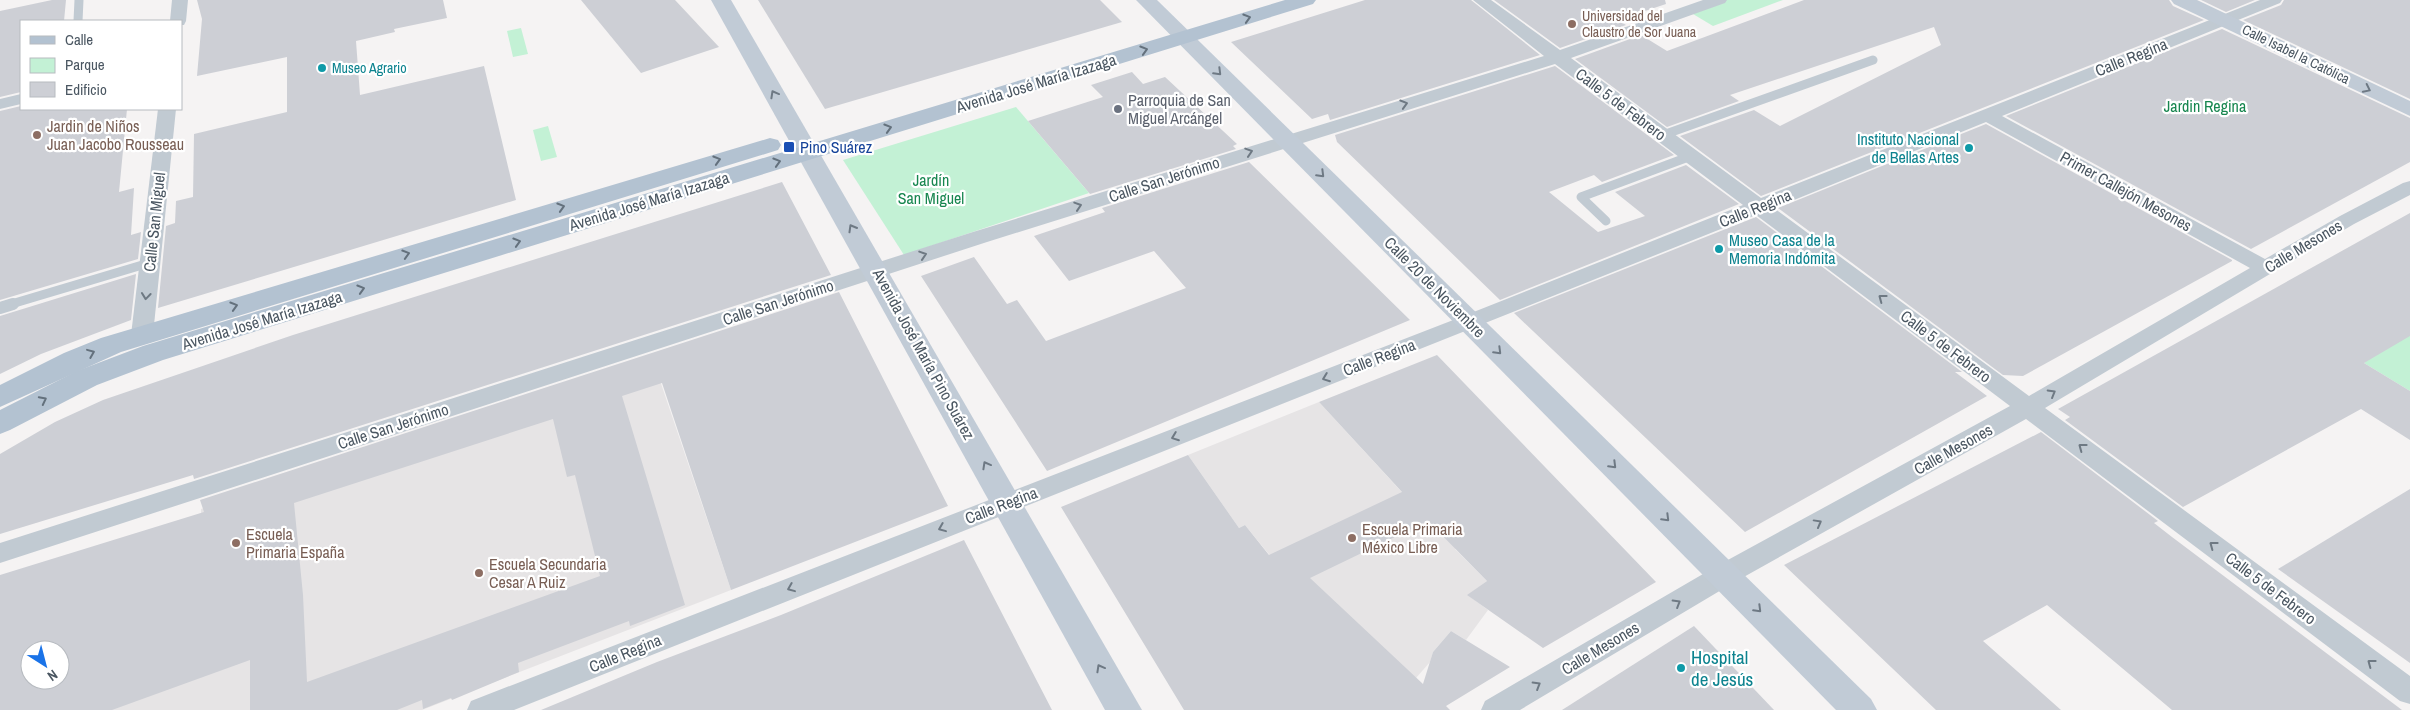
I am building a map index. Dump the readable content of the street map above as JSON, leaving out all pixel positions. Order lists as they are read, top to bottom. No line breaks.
{"streets":{"main road":["Calle Isabel la Católica","Avenida José María Izazaga","Calle 20 de Noviembre","Avenida José María Pino Suárez"],"street":["Calle Regina","Calle 5 de Febrero","Calle San Jerónimo","Primer Callejón Mesones","Calle San Miguel","Calle Mesones"]},"crossings":[["Calle Isabel la Católica","Calle Regina"],["Calle Regina","Calle 5 de Febrero"],["Calle Regina","Primer Callejón Mesones"],["Calle Regina","Calle 20 de Noviembre"],["Calle Regina","Avenida José María Pino Suárez"],["Avenida José María Izazaga","Calle San Miguel"],["Avenida José María Izazaga","Calle 20 de Noviembre"],["Avenida José María Izazaga","Avenida José María Pino Suárez"],["Calle 5 de Febrero","Calle San Jerónimo"],["Calle 5 de Febrero","Calle Mesones"],["Calle San Jerónimo","Calle 20 de Noviembre"],["Calle San Jerónimo","Avenida José María Pino Suárez"],["Primer Callejón Mesones","Calle Mesones"],["Calle Mesones","Calle 20 de Noviembre"]],"one_way":["Calle Isabel la Católica","Calle Regina","Avenida José María Izazaga","Calle 5 de Febrero","Calle San Jerónimo","Calle Mesones","Calle 20 de Noviembre","Avenida José María Pino Suárez"],"parks":["Jardin Regina","Jardín San Miguel"],"places":{"other":["Universidad del Claustro de Sor Juana","Museo Agrario","Parroquia de San Miguel Arcángel","Jardin de Niños Juan Jacobo Rousseau","Instituto Nacional de Bellas Artes","Museo Casa de la Memoria Indómita","Escuela Primaria México Libre","Escuela Primaria España","Escuela Secundaria Cesar A Ruiz","Hospital de Jesús"],"transit":["Pino Suárez"]},"legend":["Calle","Parque","Edificio"],"north":"bottom right"}
